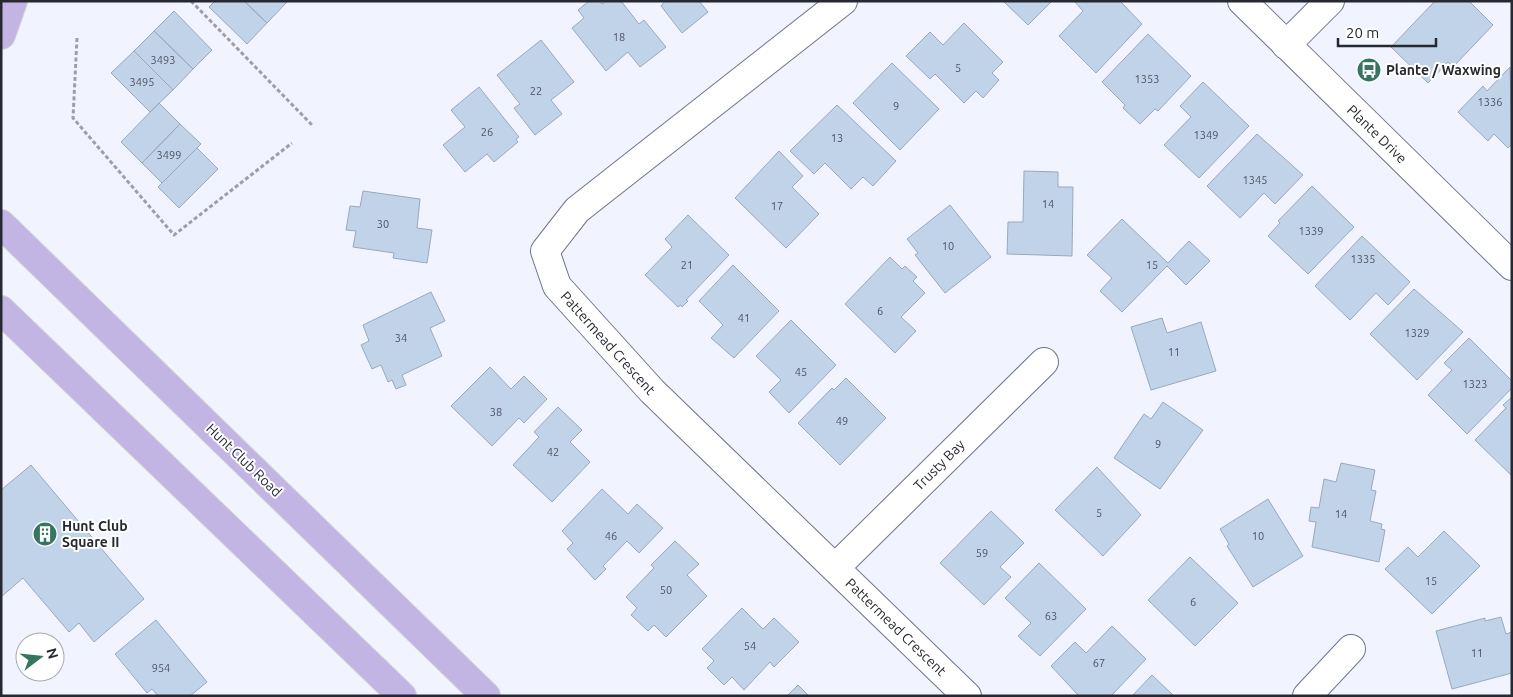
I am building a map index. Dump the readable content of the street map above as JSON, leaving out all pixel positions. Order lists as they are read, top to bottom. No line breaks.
{"streets":{"main road":["Hunt Club Road"],"street":["Plante Drive","Pattermead Crescent","Trusty Bay"]},"crossings":[["Pattermead Crescent","Trusty Bay"]],"places":{"bus stop":["Plante / Waxwing"],"building":["Hunt Club Square II"]},"house_numbers":["18","3493","5","1353","3495","22","1336","9","26","1349","13","3499","1345","14","17","30","1339","10","1335","21","15","6","41","1329","34","11","45","1323","38","49","9","42","5","14","46","10","59","15","50","6","63","54","11","67","954"],"scale_bar":"20 m","north":"right"}
